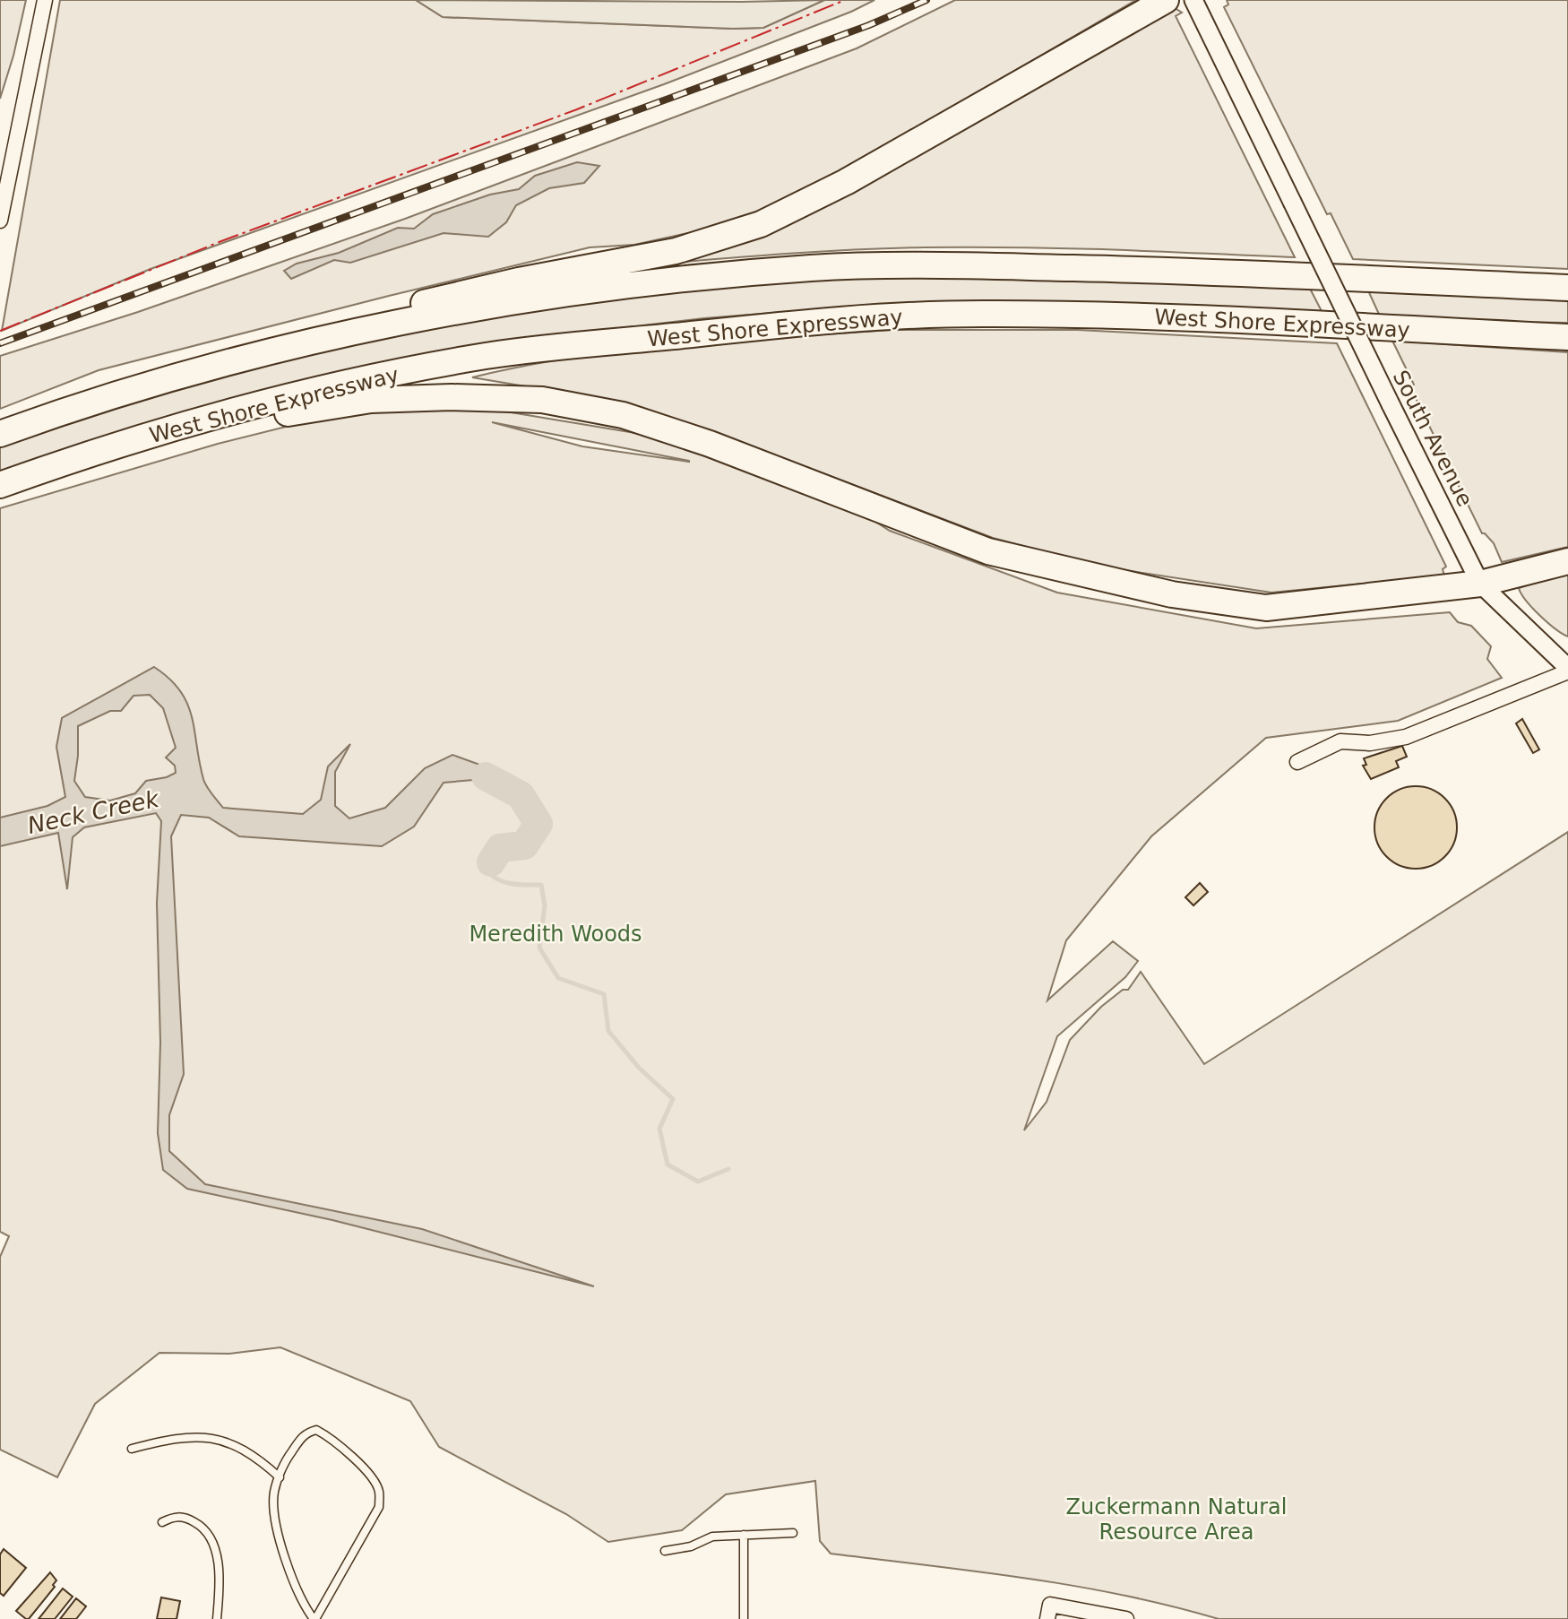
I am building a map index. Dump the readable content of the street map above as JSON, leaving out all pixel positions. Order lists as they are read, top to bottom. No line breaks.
{"streets":{"highway":["West Shore Expressway"],"street":["South Avenue"]},"water":["Neck Creek"],"parks":["Meredith Woods","Zuckermann Natural Resource Area"]}
